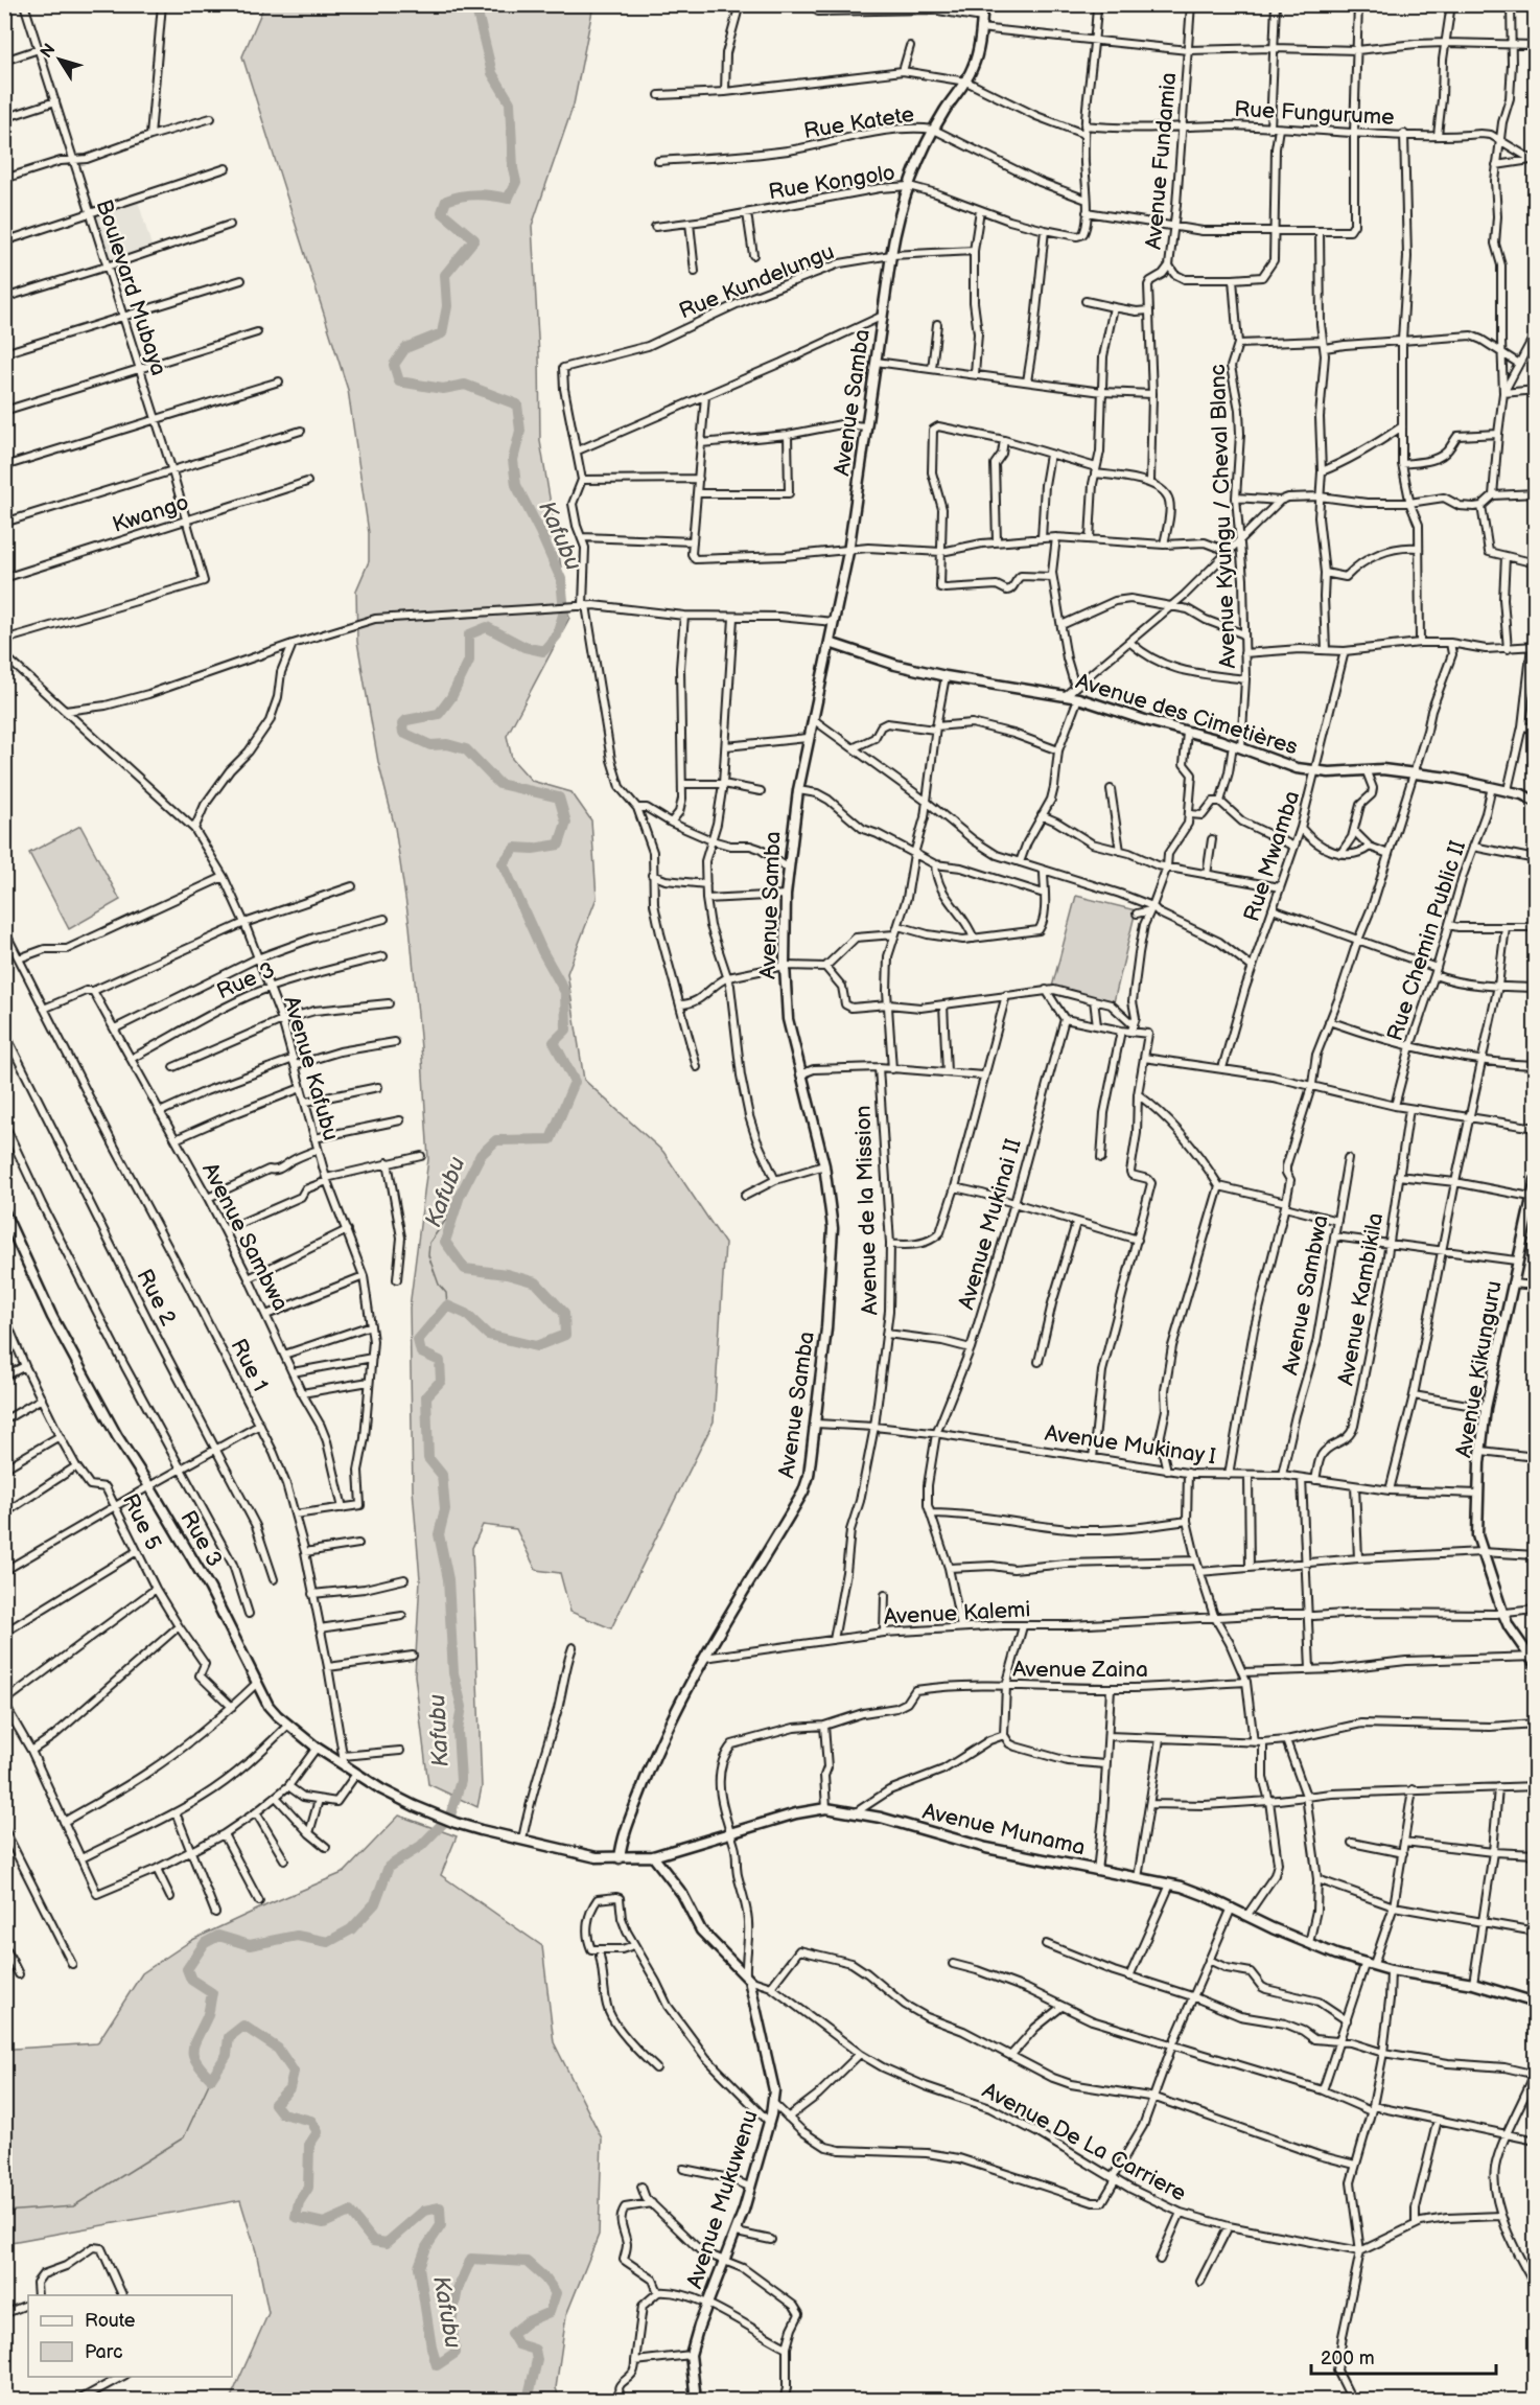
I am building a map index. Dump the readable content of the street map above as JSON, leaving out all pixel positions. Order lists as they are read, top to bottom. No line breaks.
{"streets":{"street":["Rue Fungurume","Rue Katete","Avenue Fundamia","Rue Kongolo","Rue Kundelungu","Boulevard Mubaya","Avenue Samba","Kwango","Avenue Kyungu / Cheval Blanc","Avenue des Cimetières","Rue Mwamba","Rue Chemin Public II","Rue 3","Avenue Kafubu","Avenue de la Mission","Avenue Mukinai II","Avenue Sambwa","Rue 2","Avenue Kambikila","Rue 1","Avenue Kikunguru","Avenue Mukinay I","Rue 5","Avenue Kalemi","Avenue Zaina","Avenue Munama","Avenue De La Carriere","Avenue Mukuwenu"]},"crossings":[["Rue Fungurume","Avenue Fundamia"],["Rue Katete","Avenue Samba"],["Rue Kongolo","Avenue Samba"],["Rue Kundelungu","Avenue Samba"],["Boulevard Mubaya","Kwango"],["Avenue Samba","Avenue des Cimetières"],["Avenue Samba","Avenue Mukinay I"],["Avenue Samba","Avenue Kalemi"],["Avenue Samba","Avenue Munama"],["Avenue Kyungu / Cheval Blanc","Avenue des Cimetières"],["Avenue des Cimetières","Rue Mwamba"],["Avenue des Cimetières","Rue Chemin Public II"],["Rue 3","Avenue Kafubu"],["Rue 3","Avenue Sambwa"],["Rue 3","Rue 1"],["Rue 3","Avenue Munama"],["Avenue Kafubu","Avenue Sambwa"],["Avenue de la Mission","Avenue Mukinay I"],["Avenue de la Mission","Avenue Kalemi"],["Avenue Mukinai II","Avenue Mukinay I"],["Avenue Mukinai II","Avenue Kalemi"],["Avenue Sambwa","Avenue Mukinay I"],["Avenue Kambikila","Avenue Mukinay I"],["Avenue Kikunguru","Avenue Mukinay I"],["Avenue Kikunguru","Avenue Kalemi"],["Avenue De La Carriere","Avenue Mukuwenu"]],"water":["Kafubu"],"legend":["Route","Parc"],"scale_bar":"200 m","north":"top left"}
